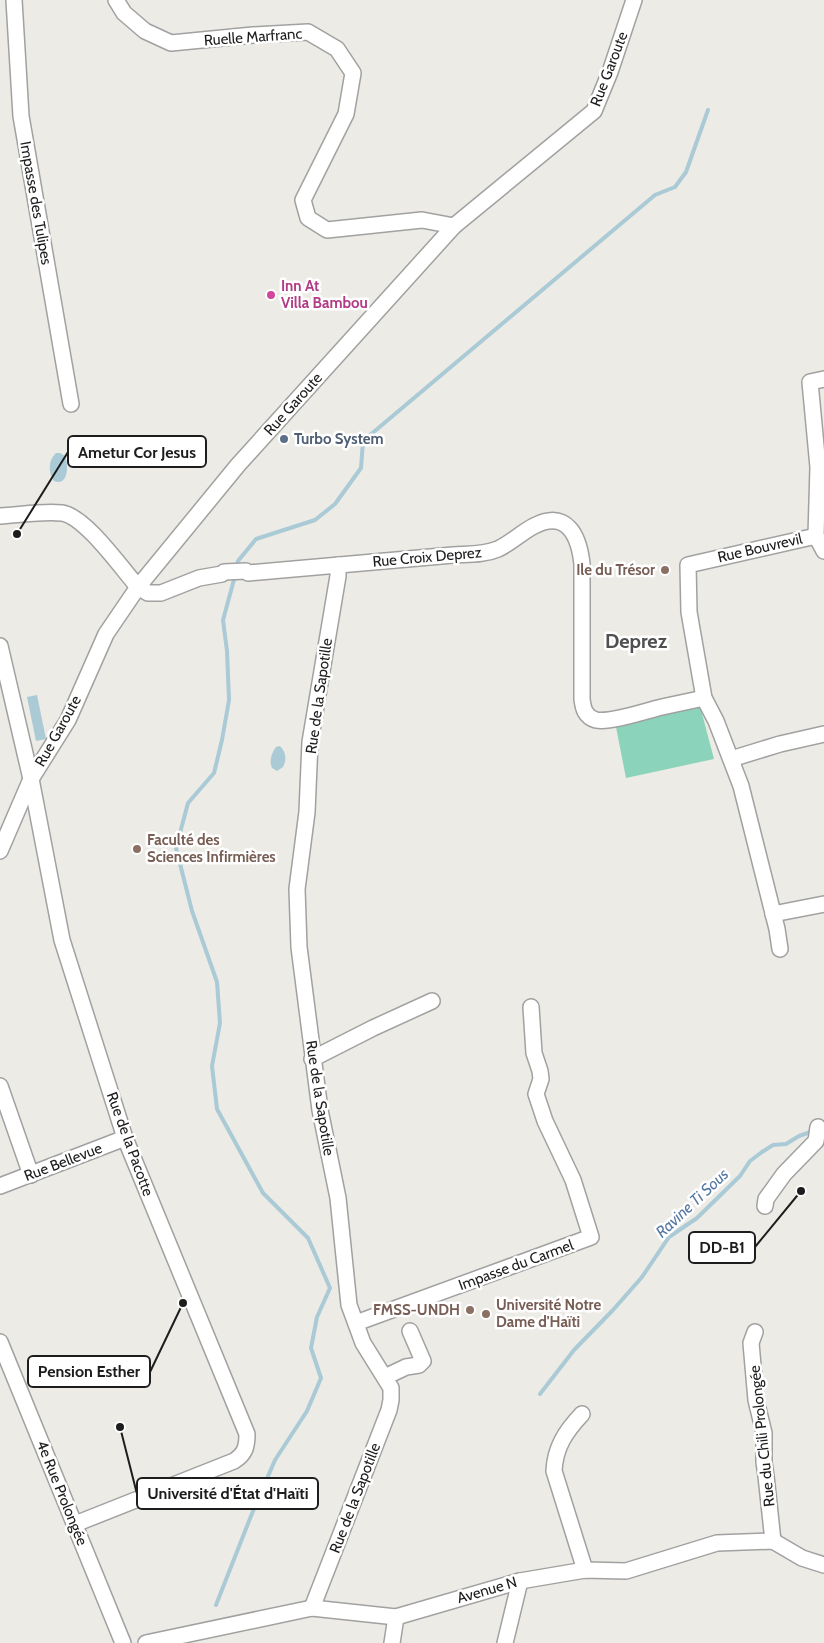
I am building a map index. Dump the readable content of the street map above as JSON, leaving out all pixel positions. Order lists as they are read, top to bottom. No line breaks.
{"streets":{"street":["Ruelle Marfranc","Rue Garoute","Impasse des Tulipes","Rue Bouvrevil","Rue Croix Deprez","Rue de la Sapotille","Rue de la Pacotte","Rue Bellevue","Impasse du Carmel","Rue du Chili Prolongée","4e Rue Prolongée","Avenue N"]},"crossings":[["Ruelle Marfranc","Rue Garoute"],["Rue Garoute","Rue Croix Deprez"],["Rue Garoute","Rue de la Pacotte"],["Rue Bouvrevil","Rue Croix Deprez"],["Rue Croix Deprez","Rue de la Sapotille"],["Rue de la Sapotille","Impasse du Carmel"],["Rue de la Sapotille","Avenue N"],["Rue de la Pacotte","Rue Bellevue"],["Rue de la Pacotte","4e Rue Prolongée"],["Rue du Chili Prolongée","Avenue N"]],"districts":["Deprez"],"water":["Ravine Ti Sous"],"places":["Inn At Villa Bambou","Turbo System","Ametur Cor Jesus","Ile du Trésor","Faculté des Sciences Infirmières","DD-B1","Pension Esther","FMSS-UNDH","Université Notre Dame d'Haïti","Université d'État d'Haïti"]}
